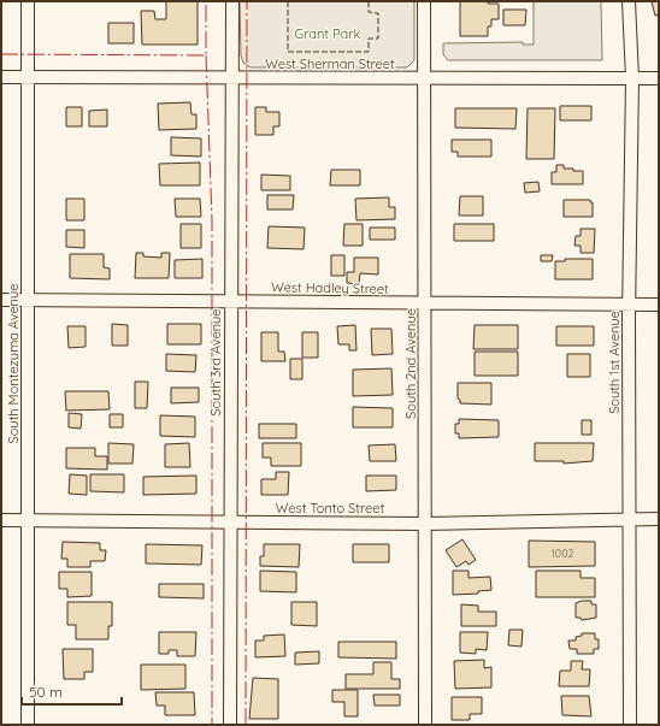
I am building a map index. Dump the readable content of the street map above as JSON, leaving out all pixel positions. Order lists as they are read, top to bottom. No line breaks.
{"streets":{"street":["West Sherman Street","West Hadley Street","South 3rd Avenue","South 1st Avenue","South Montezuma Avenue","South 2nd Avenue","West Tonto Street"]},"crossings":[["West Sherman Street","South 3rd Avenue"],["West Sherman Street","South 1st Avenue"],["West Sherman Street","South Montezuma Avenue"],["West Sherman Street","South 2nd Avenue"],["West Hadley Street","South 3rd Avenue"],["West Hadley Street","South 1st Avenue"],["West Hadley Street","South Montezuma Avenue"],["West Hadley Street","South 2nd Avenue"],["South 3rd Avenue","West Tonto Street"],["South 1st Avenue","West Tonto Street"],["South Montezuma Avenue","West Tonto Street"],["South 2nd Avenue","West Tonto Street"]],"parks":["Grant Park"],"house_numbers":["1002"],"scale_bar":"50 m"}
